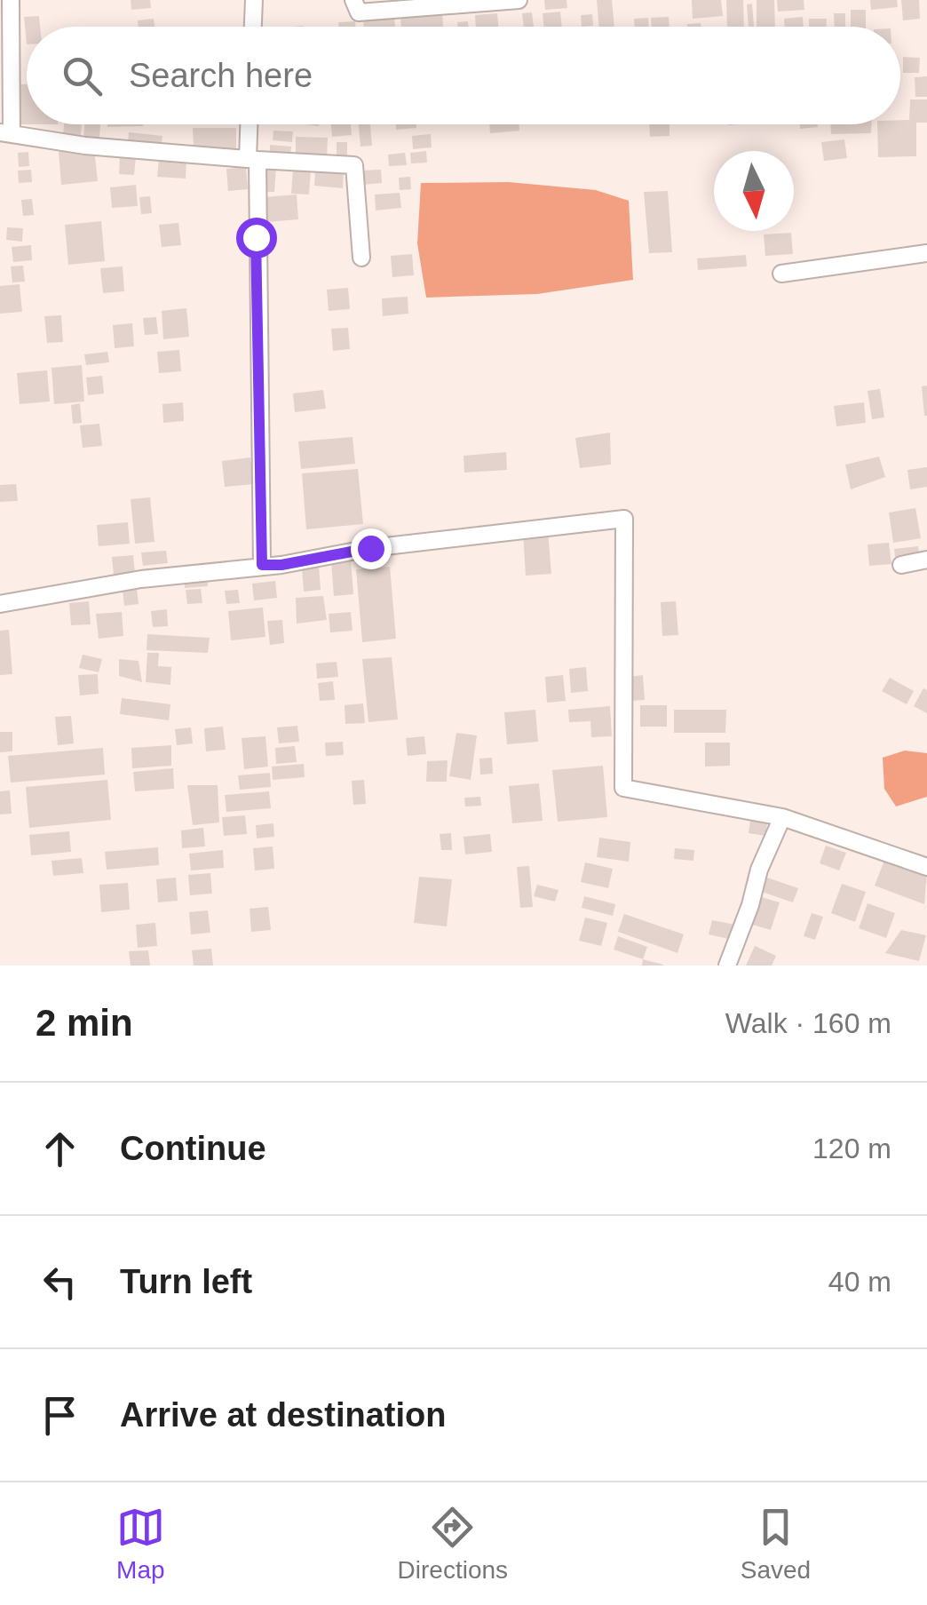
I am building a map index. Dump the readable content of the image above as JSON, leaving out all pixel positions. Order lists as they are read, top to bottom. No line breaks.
{"north":"bottom","page":{"search":"Search here","heading":["2 min","Walk · 160 m"],"list":[["Continue","120 m"],["Turn left","40 m"],"Arrive at destination"],"nav":["Map","Directions","Saved"]}}
